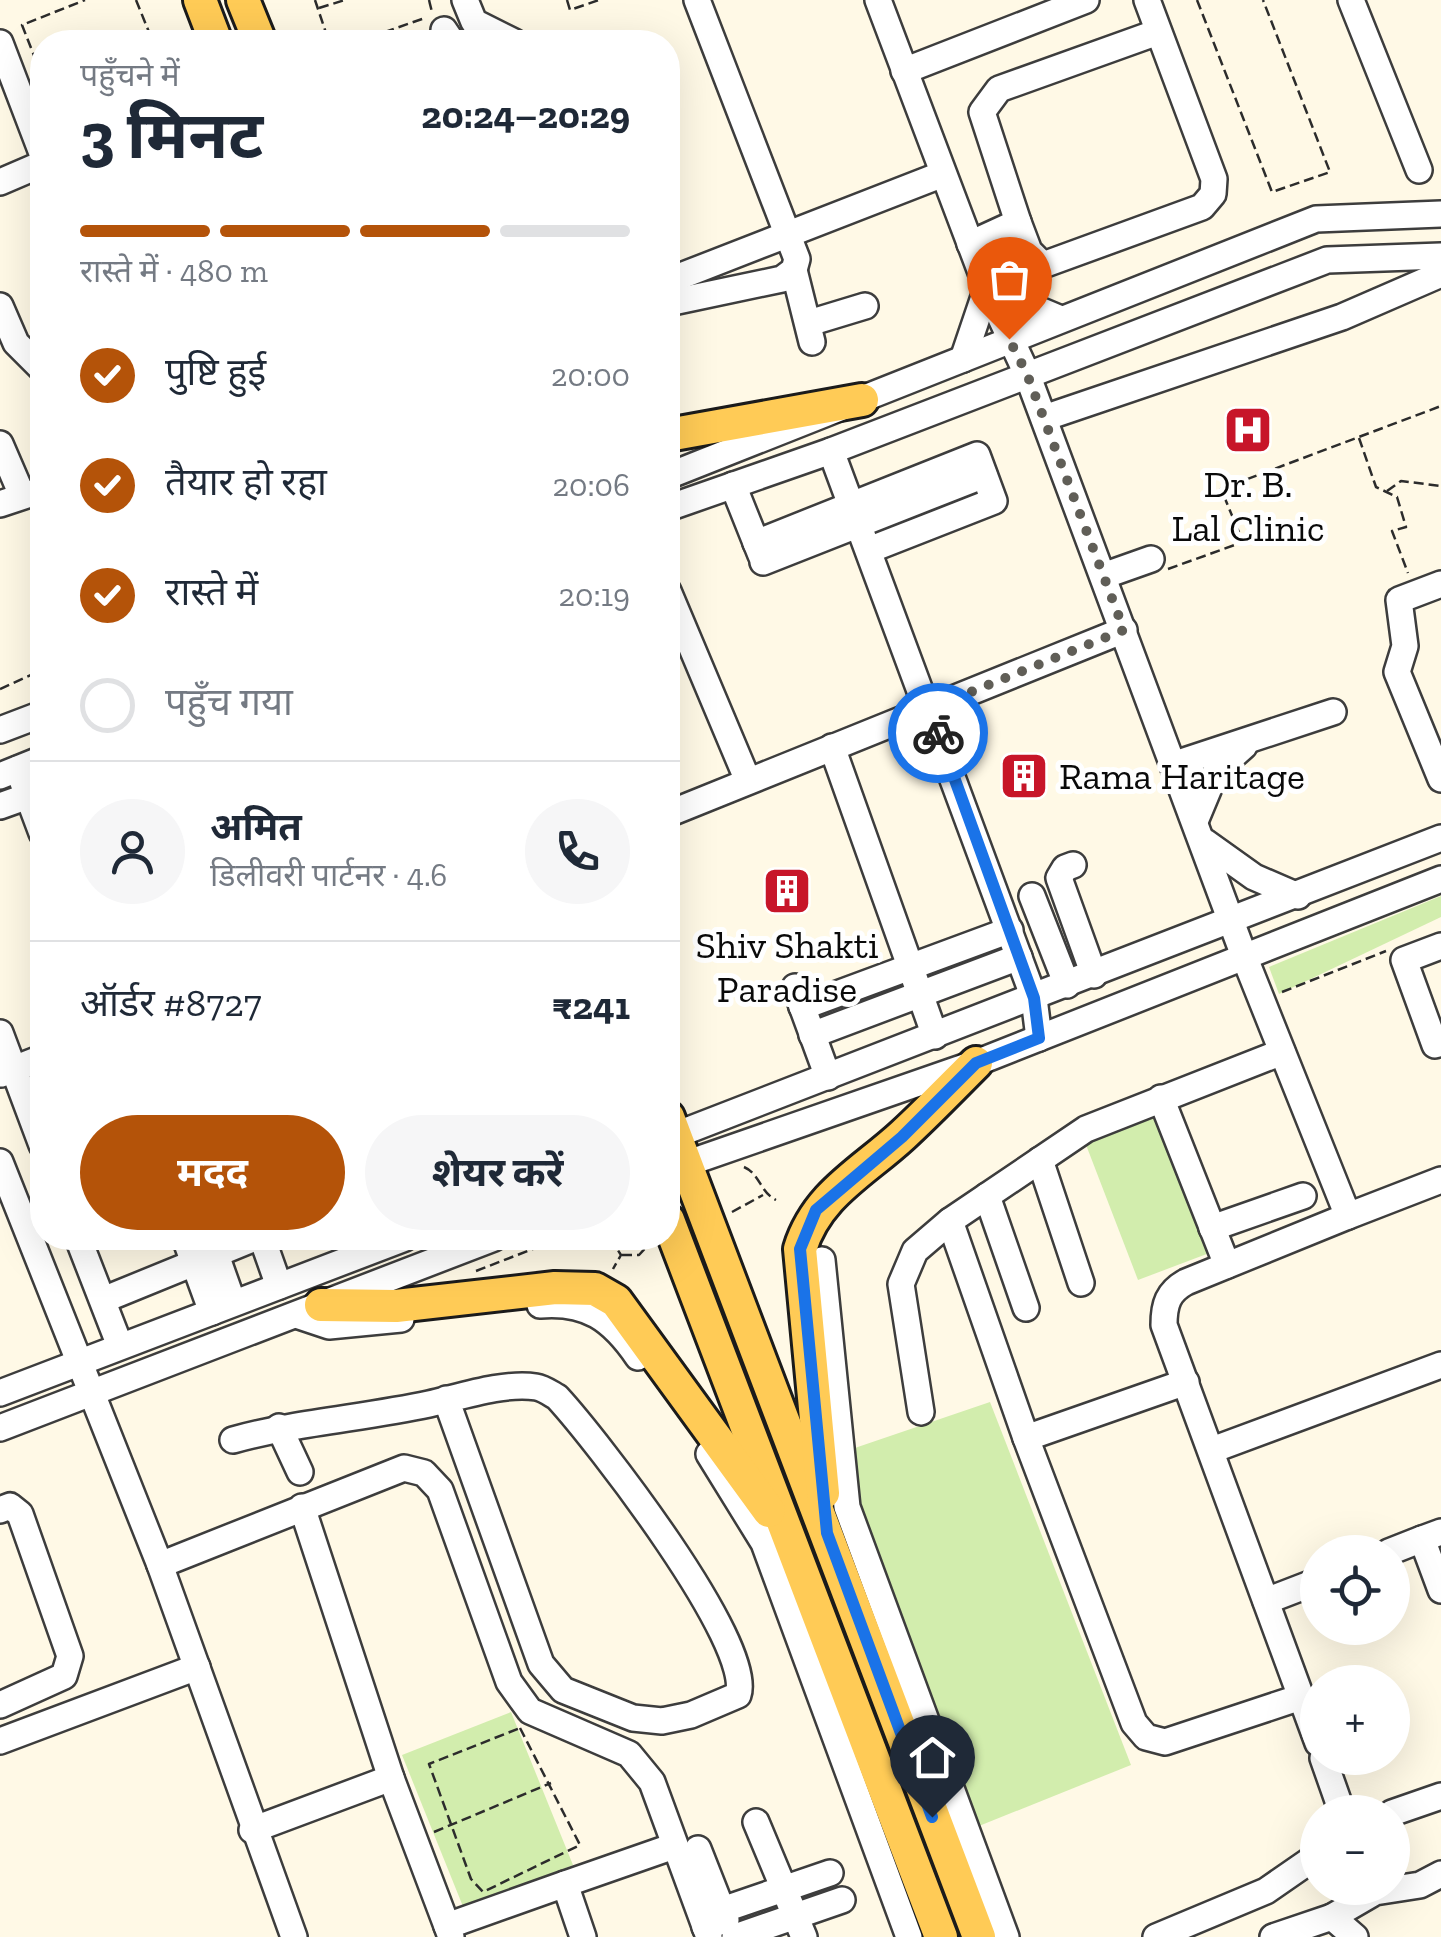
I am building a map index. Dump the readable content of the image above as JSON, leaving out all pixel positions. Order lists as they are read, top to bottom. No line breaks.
{"places":{"hospital":["Dr. B. Lal Clinic"],"building":["Rama Haritage","Shiv Shakti Paradise"]},"page":{"heading":["3 मिनट","पहुँचने में","20:24–20:29"],"panel":["अमित","डिलीवरी पार्टनर · 4.6","ऑर्डर #8727","₹241"],"bar":"रास्ते में · 480 m","list":[["पुष्टि हुई","20:00"],["तैयार हो रहा","20:06"],["रास्ते में","20:19"],"पहुँच गया"],"buttons":["मदद","शेयर करें"],"map_buttons":["+","−"]}}
